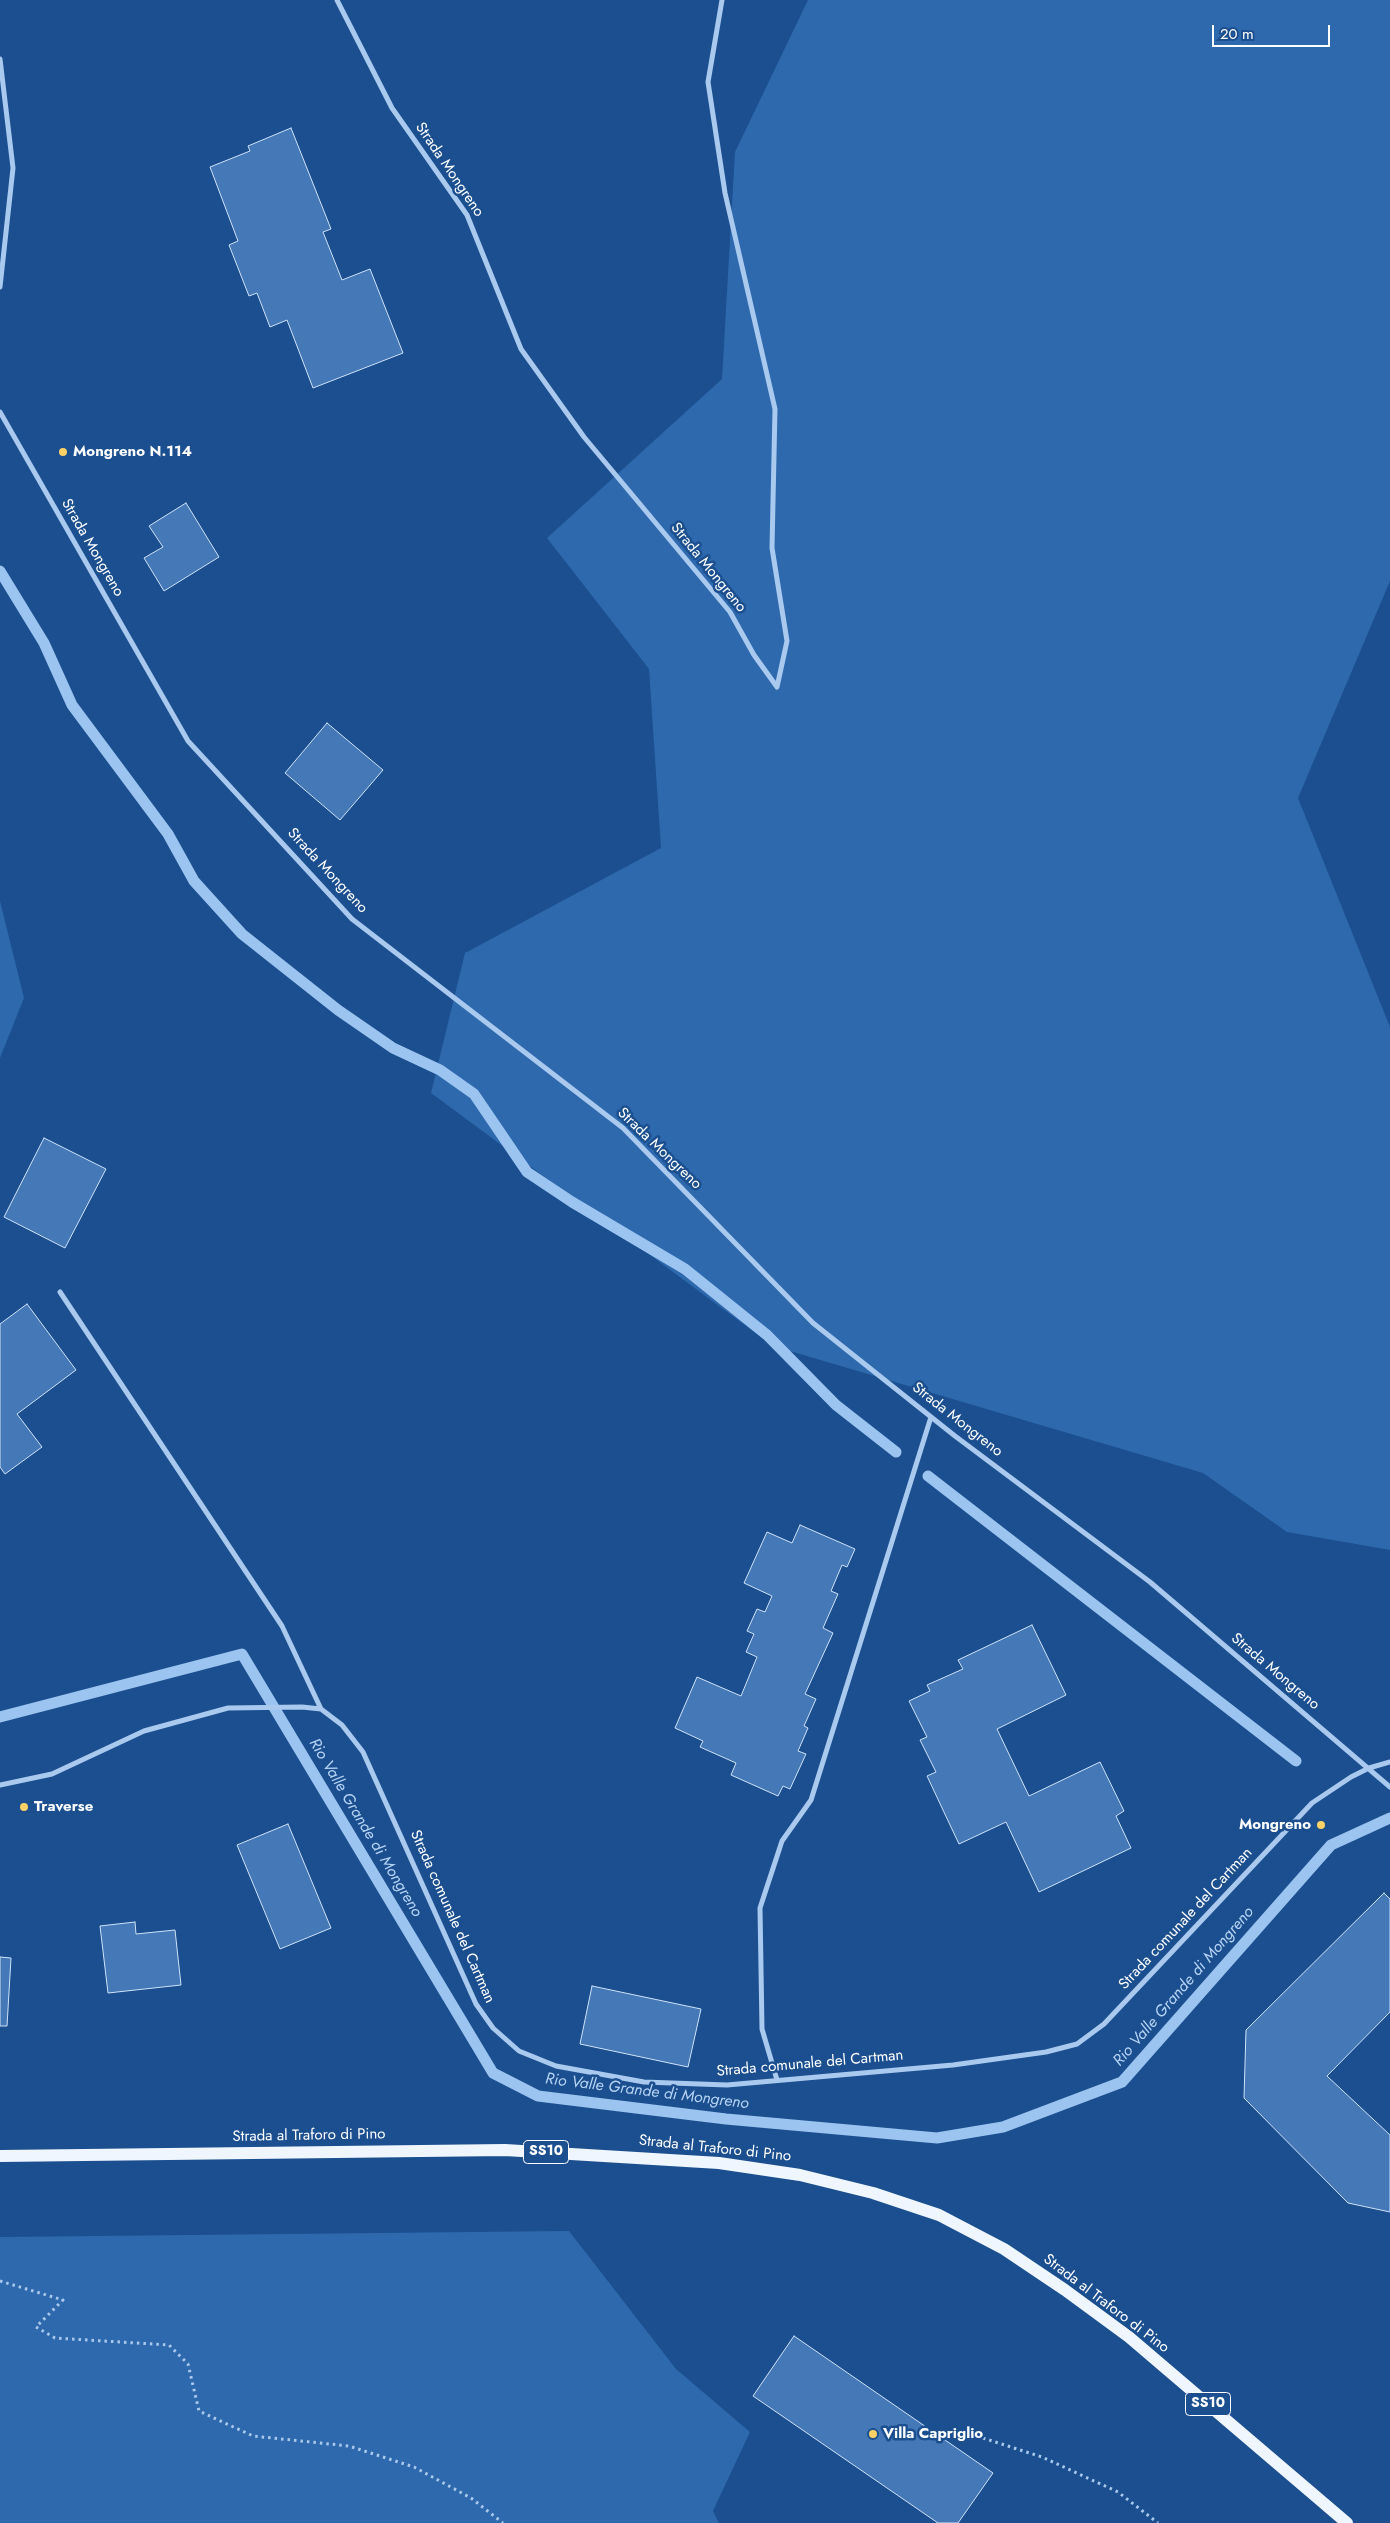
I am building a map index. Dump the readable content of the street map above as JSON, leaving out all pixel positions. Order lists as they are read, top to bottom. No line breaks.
{"streets":{"main road":["Strada al Traforo di Pino","SS10"],"street":["Strada Mongreno","Strada comunale del Cartman"]},"crossings":[["Strada Mongreno","Strada comunale del Cartman"]],"water":["Rio Valle Grande di Mongreno"],"places":["Mongreno N.114","Traverse","Mongreno","Villa Capriglio"],"scale_bar":"20 m"}
